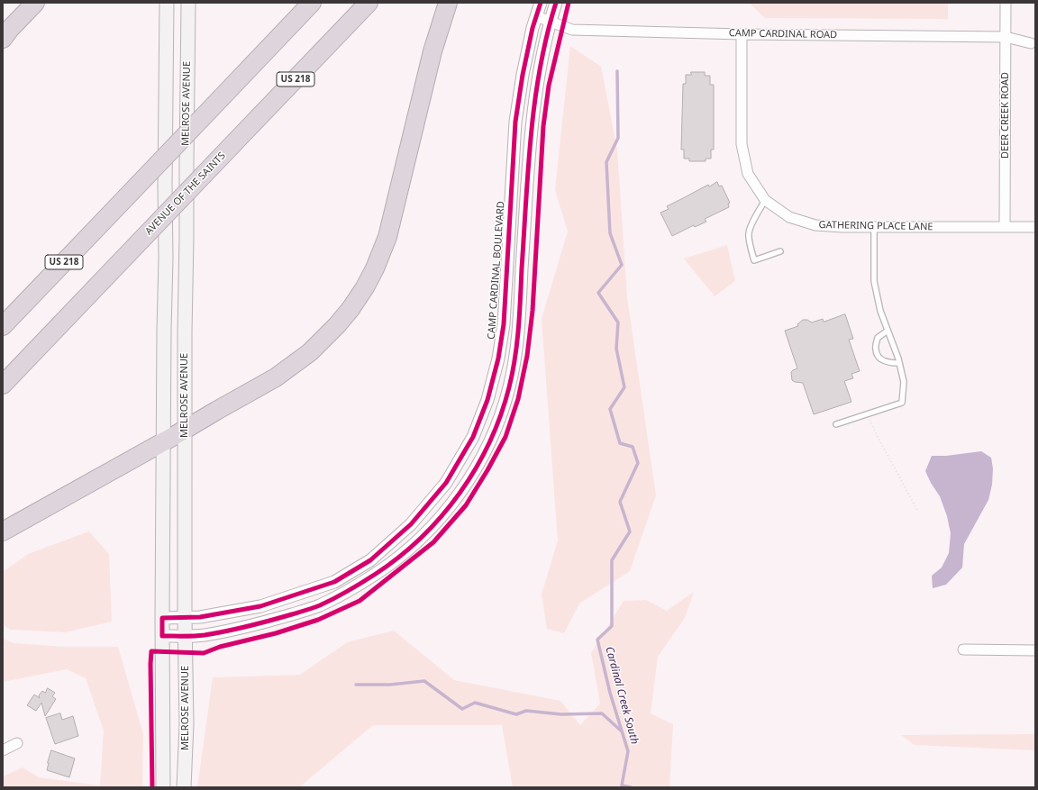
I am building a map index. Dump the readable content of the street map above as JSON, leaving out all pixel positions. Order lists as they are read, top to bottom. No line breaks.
{"streets":{"highway":["US 218","AVENUE OF THE SAINTS"],"main road":["MELROSE AVENUE"],"street":["CAMP CARDINAL ROAD","DEER CREEK ROAD","GATHERING PLACE LANE","CAMP CARDINAL BOULEVARD"]},"crossings":[["CAMP CARDINAL ROAD","DEER CREEK ROAD"],["CAMP CARDINAL ROAD","GATHERING PLACE LANE"],["CAMP CARDINAL ROAD","CAMP CARDINAL BOULEVARD"],["MELROSE AVENUE","CAMP CARDINAL BOULEVARD"],["DEER CREEK ROAD","GATHERING PLACE LANE"]],"water":["Cardinal Creek South"]}
